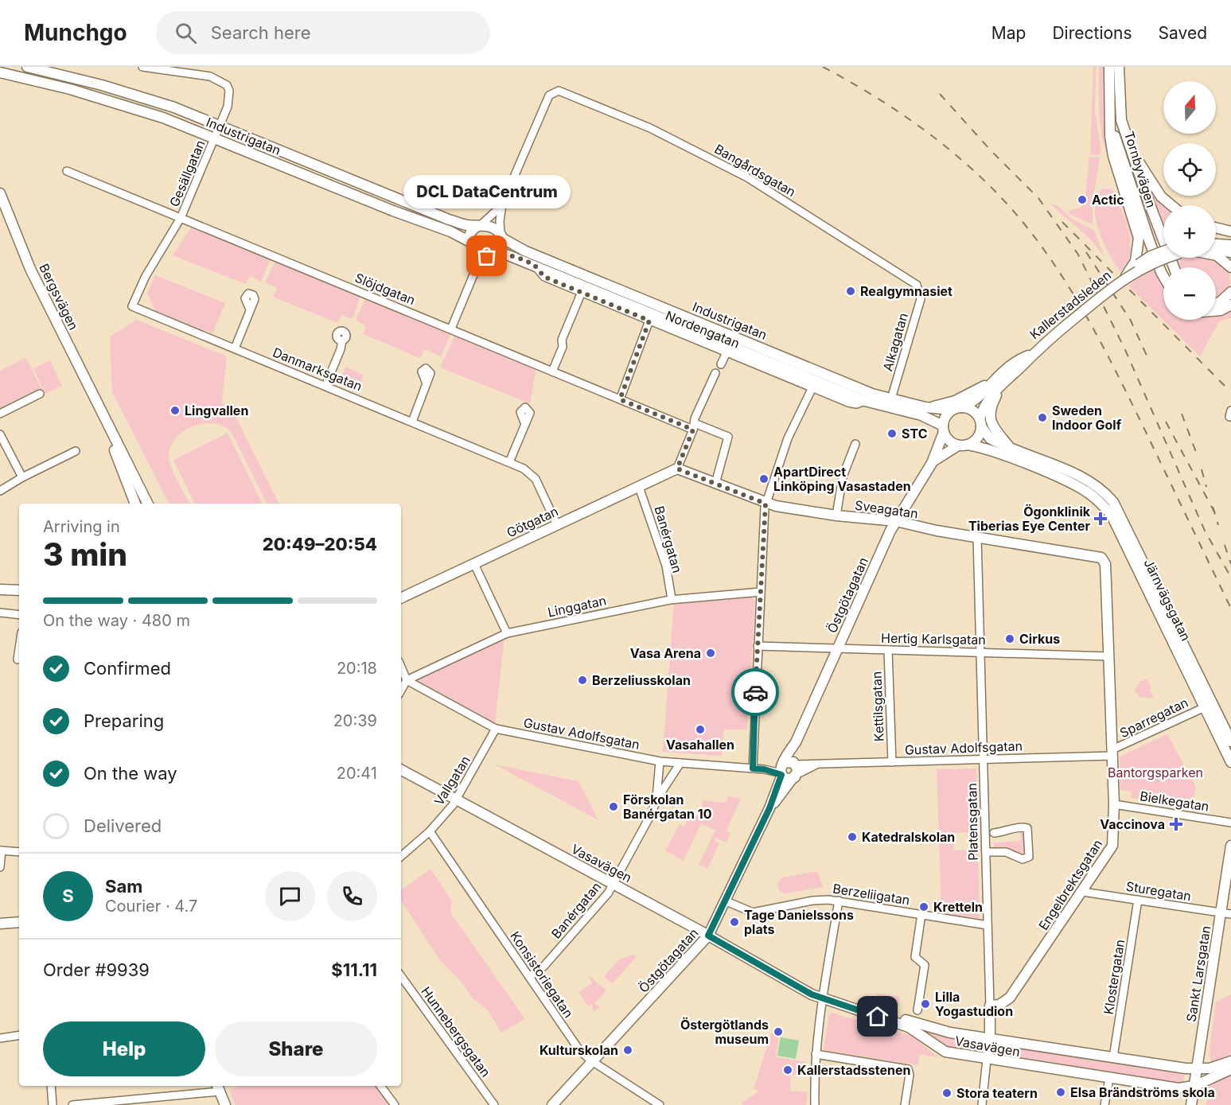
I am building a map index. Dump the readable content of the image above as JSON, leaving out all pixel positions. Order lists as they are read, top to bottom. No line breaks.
{"streets":{"main road":["Industrigatan","Tornbyvägen","Bergsvägen","Kallerstadsleden","Sveagatan","Götgatan","Östgötagatan","Järnvägsgatan","Platensgatan","Vasavägen","Engelbrektsgatan","Sankt Larsgatan"],"street":["Bangårdsgatan","Gesällgatan","Slöjdgatan","Nordengatan","Alkagatan","Danmarksgatan","Banérgatan","Linggatan","Hertig Karlsgatan","Kettilsgatan","Sparregatan","Gustav Adolfsgatan","Vallgatan","Bielkegatan","Sturegatan","Berzeliigatan","Konsistoriegatan","Klostergatan","Hunnebergsgatan"]},"crossings":[["Industrigatan","Gesällgatan"],["Industrigatan","Kallerstadsleden"],["Industrigatan","Nordengatan"],["Industrigatan","Alkagatan"],["Industrigatan","Östgötagatan"],["Industrigatan","Järnvägsgatan"],["Tornbyvägen","Kallerstadsleden"],["Bangårdsgatan","Alkagatan"],["Gesällgatan","Slöjdgatan"],["Gesällgatan","Danmarksgatan"],["Slöjdgatan","Danmarksgatan"],["Slöjdgatan","Sveagatan"],["Kallerstadsleden","Östgötagatan"],["Kallerstadsleden","Järnvägsgatan"],["Danmarksgatan","Götgatan"],["Sveagatan","Götgatan"],["Sveagatan","Östgötagatan"],["Sveagatan","Platensgatan"],["Sveagatan","Engelbrektsgatan"],["Götgatan","Banérgatan"],["Banérgatan","Linggatan"],["Banérgatan","Gustav Adolfsgatan"],["Banérgatan","Vasavägen"],["Banérgatan","Konsistoriegatan"],["Östgötagatan","Järnvägsgatan"],["Östgötagatan","Hertig Karlsgatan"],["Östgötagatan","Gustav Adolfsgatan"],["Östgötagatan","Vasavägen"],["Östgötagatan","Berzeliigatan"],["Östgötagatan","Konsistoriegatan"],["Järnvägsgatan","Sparregatan"],["Linggatan","Gustav Adolfsgatan"],["Hertig Karlsgatan","Kettilsgatan"],["Hertig Karlsgatan","Platensgatan"],["Hertig Karlsgatan","Engelbrektsgatan"],["Kettilsgatan","Gustav Adolfsgatan"],["Sparregatan","Gustav Adolfsgatan"],["Sparregatan","Engelbrektsgatan"],["Gustav Adolfsgatan","Vallgatan"],["Gustav Adolfsgatan","Platensgatan"],["Gustav Adolfsgatan","Engelbrektsgatan"],["Vallgatan","Vasavägen"],["Vallgatan","Konsistoriegatan"],["Bielkegatan","Engelbrektsgatan"],["Platensgatan","Vasavägen"],["Platensgatan","Engelbrektsgatan"],["Platensgatan","Berzeliigatan"],["Vasavägen","Sankt Larsgatan"],["Vasavägen","Klostergatan"],["Engelbrektsgatan","Sturegatan"],["Sturegatan","Sankt Larsgatan"],["Sturegatan","Klostergatan"]],"parks":["Bantorgsparken"],"places":{"other":["Actic","DCL DataCentrum","Realgymnasiet","Lingvallen","Sweden Indoor Golf","STC","ApartDirect Linköping Vasastaden","Cirkus","Vasa Arena","Berzeliusskolan","Vasahallen","Förskolan Banérgatan 10","Katedralskolan","Kretteln","Tage Danielssons plats","Lilla Yogastudion","Östergötlands museum","Kulturskolan","Kallerstadsstenen","Elsa Brändströms skola","Stora teatern"],"health":["Ögonklinik Tiberias Eye Center","Vaccinova"]},"north":"top","page":{"header":"Munchgo","search":"Search here","nav":["Map","Directions","Saved"],"map_buttons":["+","−"],"bubble":"DCL DataCentrum","heading":["3 min","Arriving in","20:49–20:54"],"panel":["Sam","Courier · 4.7","Order #9939","$11.11"],"bar":"On the way · 480 m","list":[["Confirmed","20:18"],["Preparing","20:39"],["On the way","20:41"],"Delivered"],"round":"S","buttons":["Help","Share"]}}
